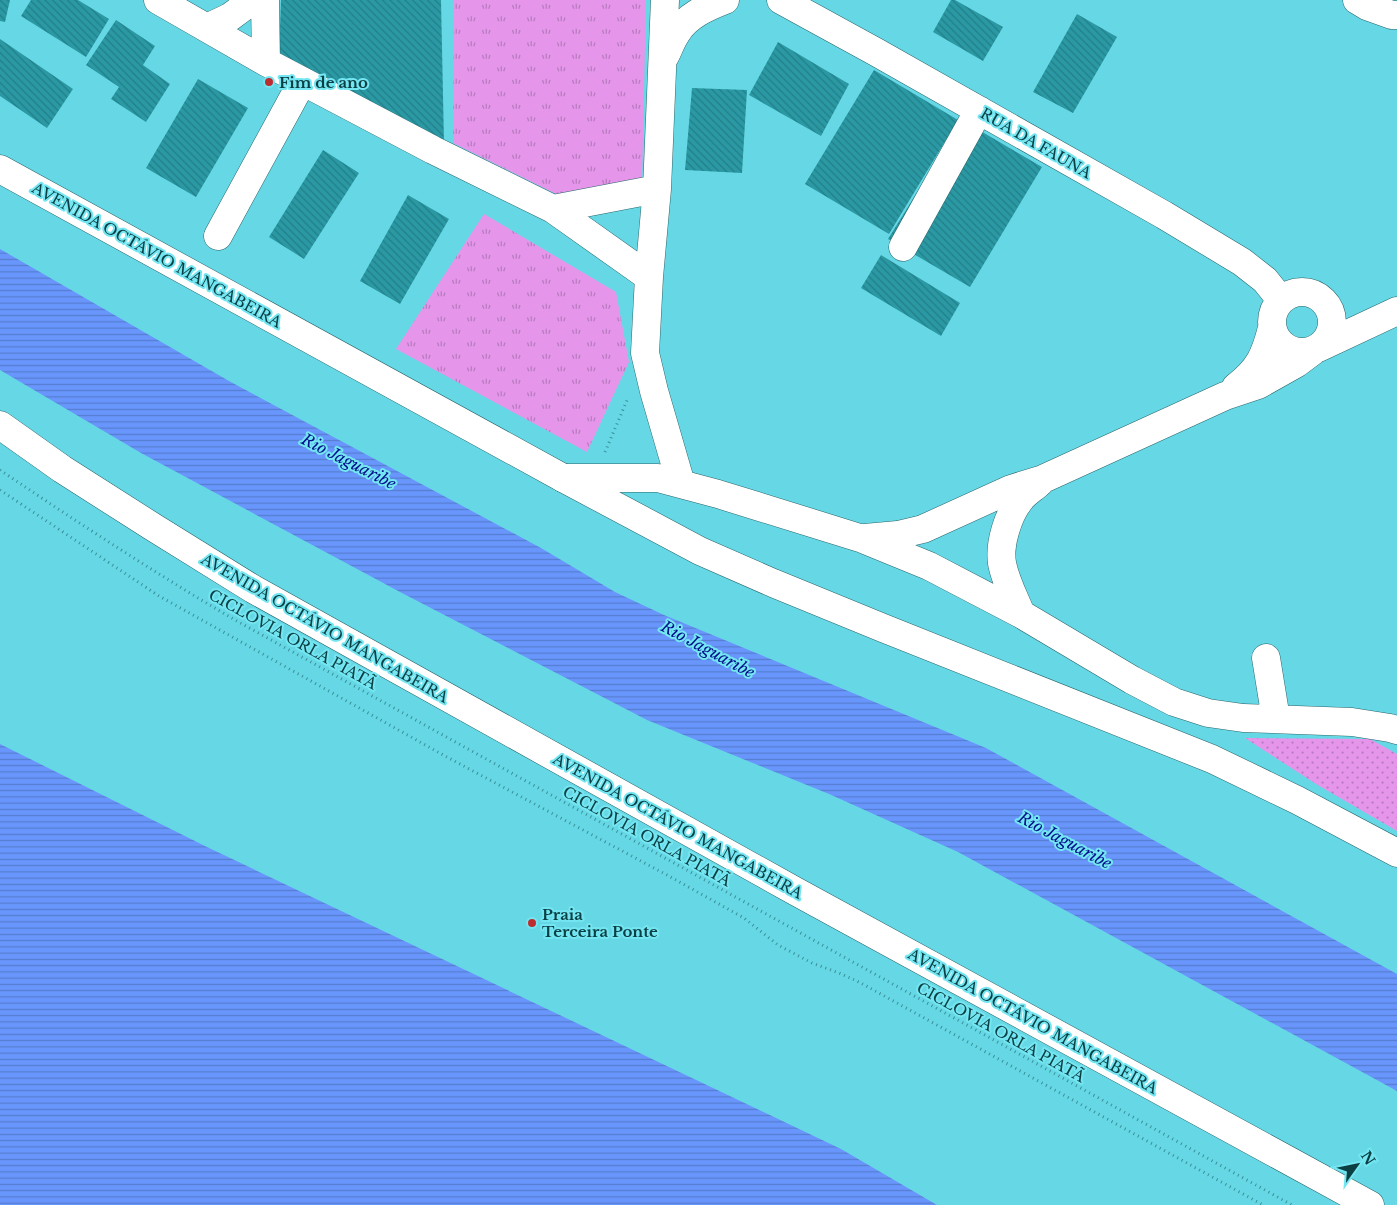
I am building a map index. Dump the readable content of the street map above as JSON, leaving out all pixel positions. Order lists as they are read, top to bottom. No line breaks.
{"streets":{"street":["RUA DA FAUNA","AVENIDA OCTÁVIO MANGABEIRA"],"path":["CICLOVIA ORLA PIATÃ"]},"water":["Rio Jaguaribe"],"places":["Fim de ano","Praia Terceira Ponte"],"north":"top right"}
